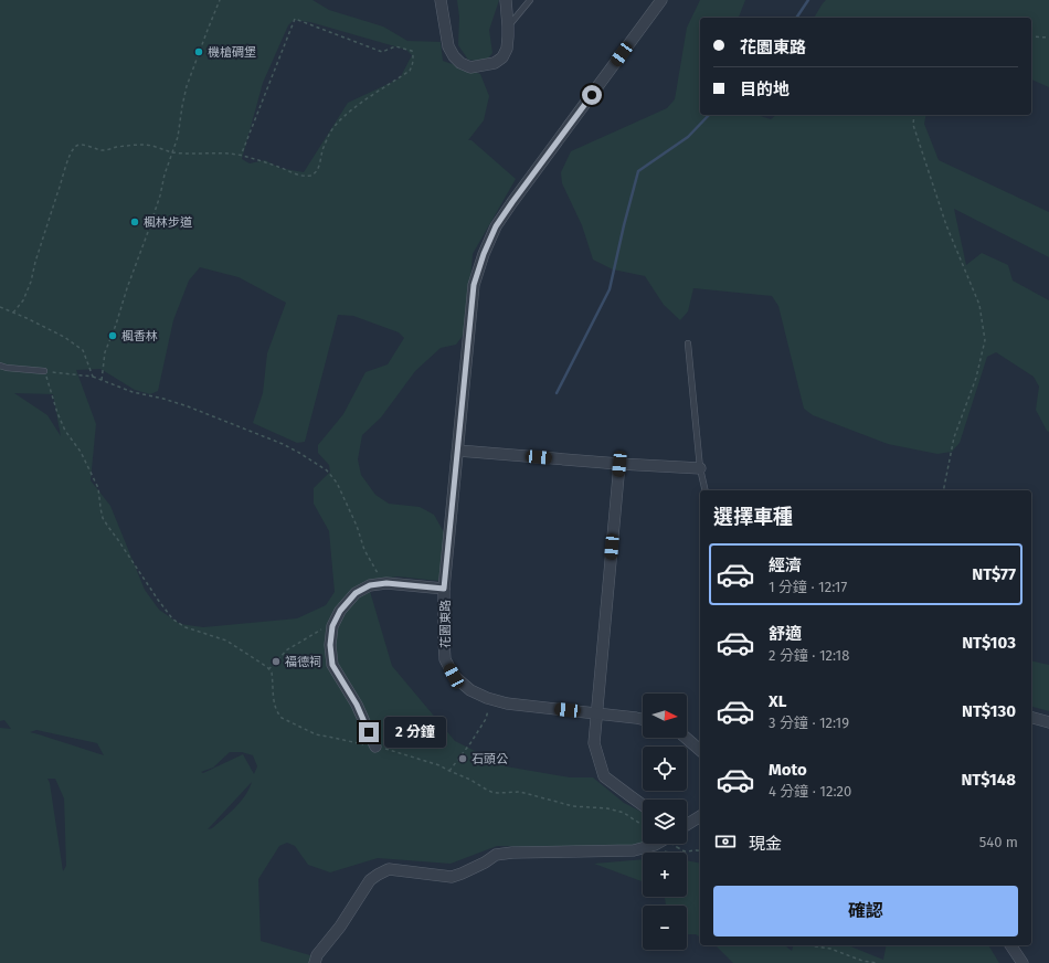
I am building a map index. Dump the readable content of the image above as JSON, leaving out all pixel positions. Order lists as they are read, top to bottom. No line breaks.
{"streets":{"street":["花園東路"]},"places":["機槍碉堡","楓林步道","楓香林","福德祠","石頭公"],"north":"right","page":{"banner":["花園東路","目的地"],"heading":"選擇車種","list":[{"name":"經濟","note":"1 分鐘 · 12:17","value":"NT$77"},{"name":"舒適","note":"2 分鐘 · 12:18","value":"NT$103"},{"name":"XL","note":"3 分鐘 · 12:19","value":"NT$130"},{"name":"Moto","note":"4 分鐘 · 12:20","value":"NT$148"}],"map_buttons":["+","−"],"bubble":"2 分鐘","pay":["現金","540 m"],"buttons":"確認"}}
